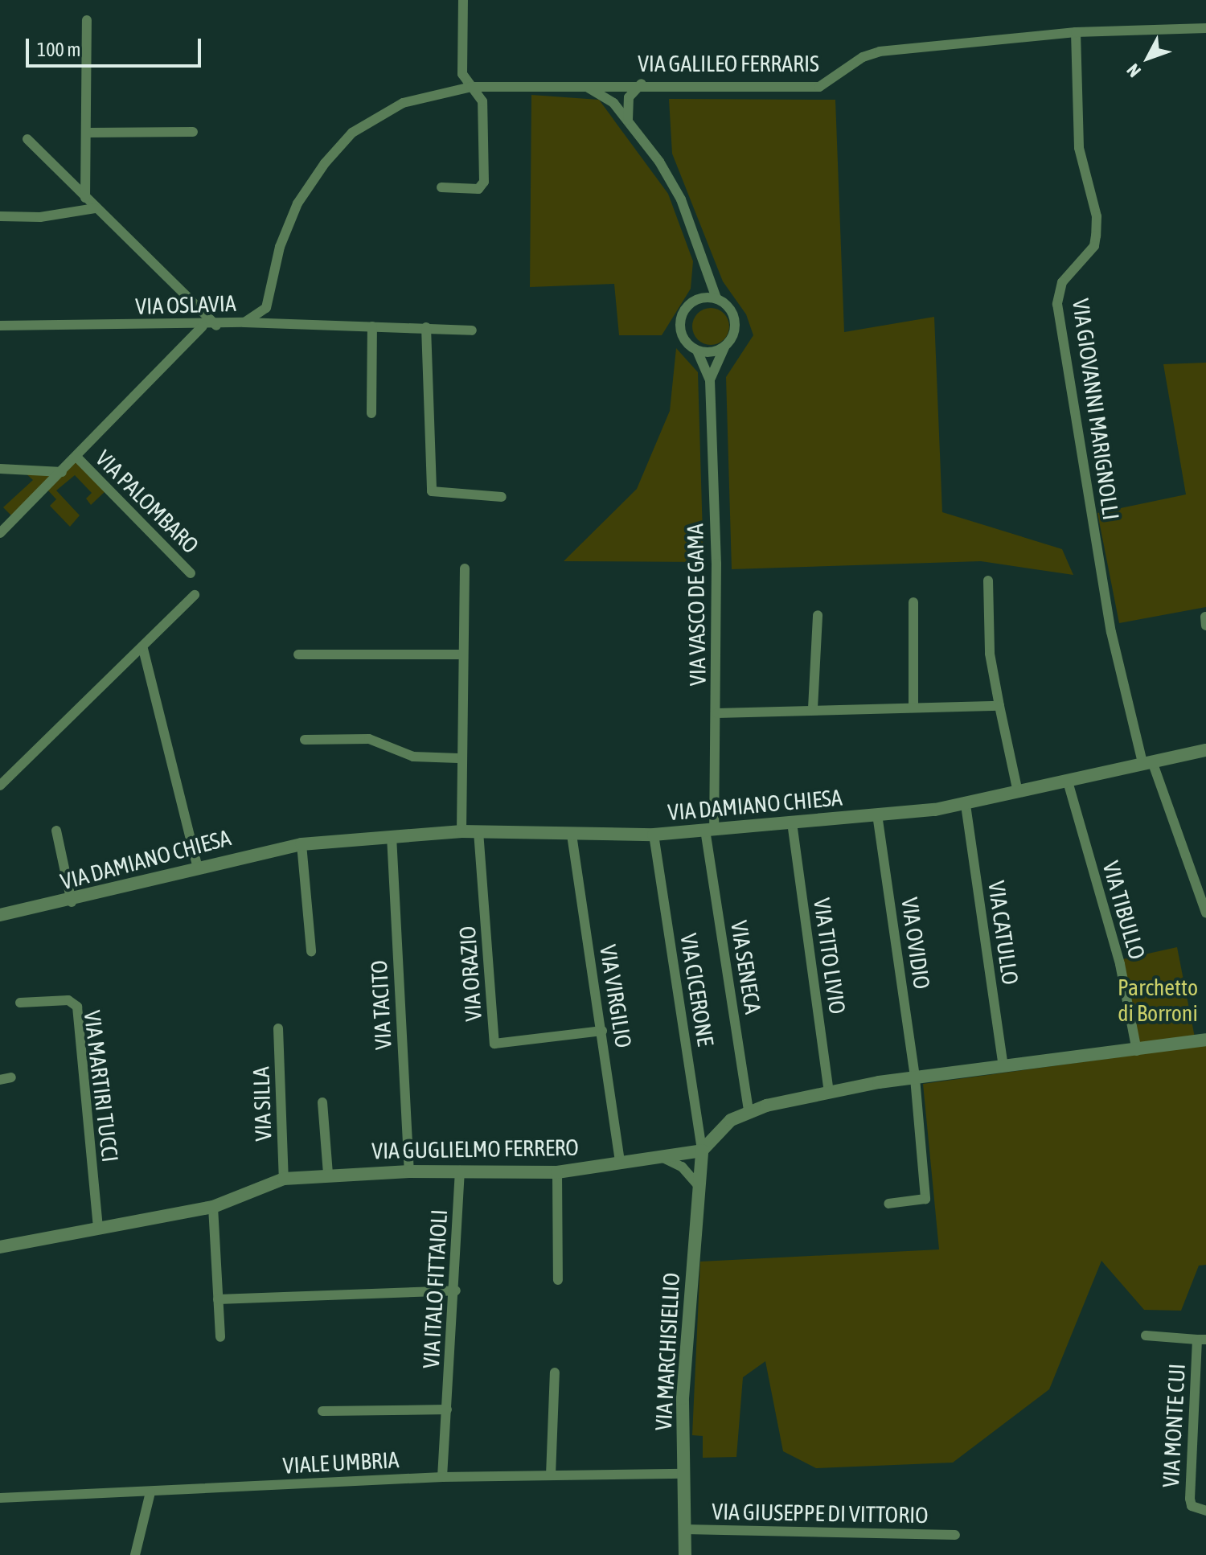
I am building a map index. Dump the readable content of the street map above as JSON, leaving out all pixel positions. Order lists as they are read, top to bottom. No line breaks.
{"streets":{"street":["VIA GALILEO FERRARIS","VIA OSLAVIA","VIA GIOVANNI MARIGNOLLI","VIA PALOMBARO","VIA VASCO DE GAMA","VIA DAMIANO CHIESA","VIA TIBULLO","VIA CATULLO","VIA OVIDIO","VIA TITO LIVIO","VIA SENECA","VIA ORAZIO","VIA CICERONE","VIA VIRGILIO","VIA TACITO","VIA MARTIRI TUCCI","VIA SILLA","VIA GUGLIELMO FERRERO","VIA ITALO FITTAIOLI","VIA MARCHISIELLIO","VIA MONTE CUI","VIALE UMBRIA","VIA GIUSEPPE DI VITTORIO"]},"crossings":[["VIA GALILEO FERRARIS","VIA OSLAVIA"],["VIA GALILEO FERRARIS","VIA GIOVANNI MARIGNOLLI"],["VIA GALILEO FERRARIS","VIA VASCO DE GAMA"],["VIA OSLAVIA","VIA PALOMBARO"],["VIA GIOVANNI MARIGNOLLI","VIA DAMIANO CHIESA"],["VIA VASCO DE GAMA","VIA DAMIANO CHIESA"],["VIA VASCO DE GAMA","VIA SENECA"],["VIA DAMIANO CHIESA","VIA TIBULLO"],["VIA DAMIANO CHIESA","VIA CATULLO"],["VIA DAMIANO CHIESA","VIA OVIDIO"],["VIA DAMIANO CHIESA","VIA TITO LIVIO"],["VIA DAMIANO CHIESA","VIA SENECA"],["VIA DAMIANO CHIESA","VIA ORAZIO"],["VIA DAMIANO CHIESA","VIA CICERONE"],["VIA DAMIANO CHIESA","VIA VIRGILIO"],["VIA DAMIANO CHIESA","VIA TACITO"],["VIA ORAZIO","VIA VIRGILIO"],["VIA CICERONE","VIA GUGLIELMO FERRERO"],["VIA CICERONE","VIA MARCHISIELLIO"],["VIA VIRGILIO","VIA GUGLIELMO FERRERO"],["VIA TACITO","VIA GUGLIELMO FERRERO"],["VIA MARTIRI TUCCI","VIA GUGLIELMO FERRERO"],["VIA SILLA","VIA GUGLIELMO FERRERO"],["VIA GUGLIELMO FERRERO","VIA ITALO FITTAIOLI"],["VIA GUGLIELMO FERRERO","VIA MARCHISIELLIO"],["VIA ITALO FITTAIOLI","VIALE UMBRIA"],["VIA MARCHISIELLIO","VIALE UMBRIA"],["VIA MARCHISIELLIO","VIA GIUSEPPE DI VITTORIO"]],"parks":["Parchetto di Borroni"],"scale_bar":"100 m","north":"bottom left"}
